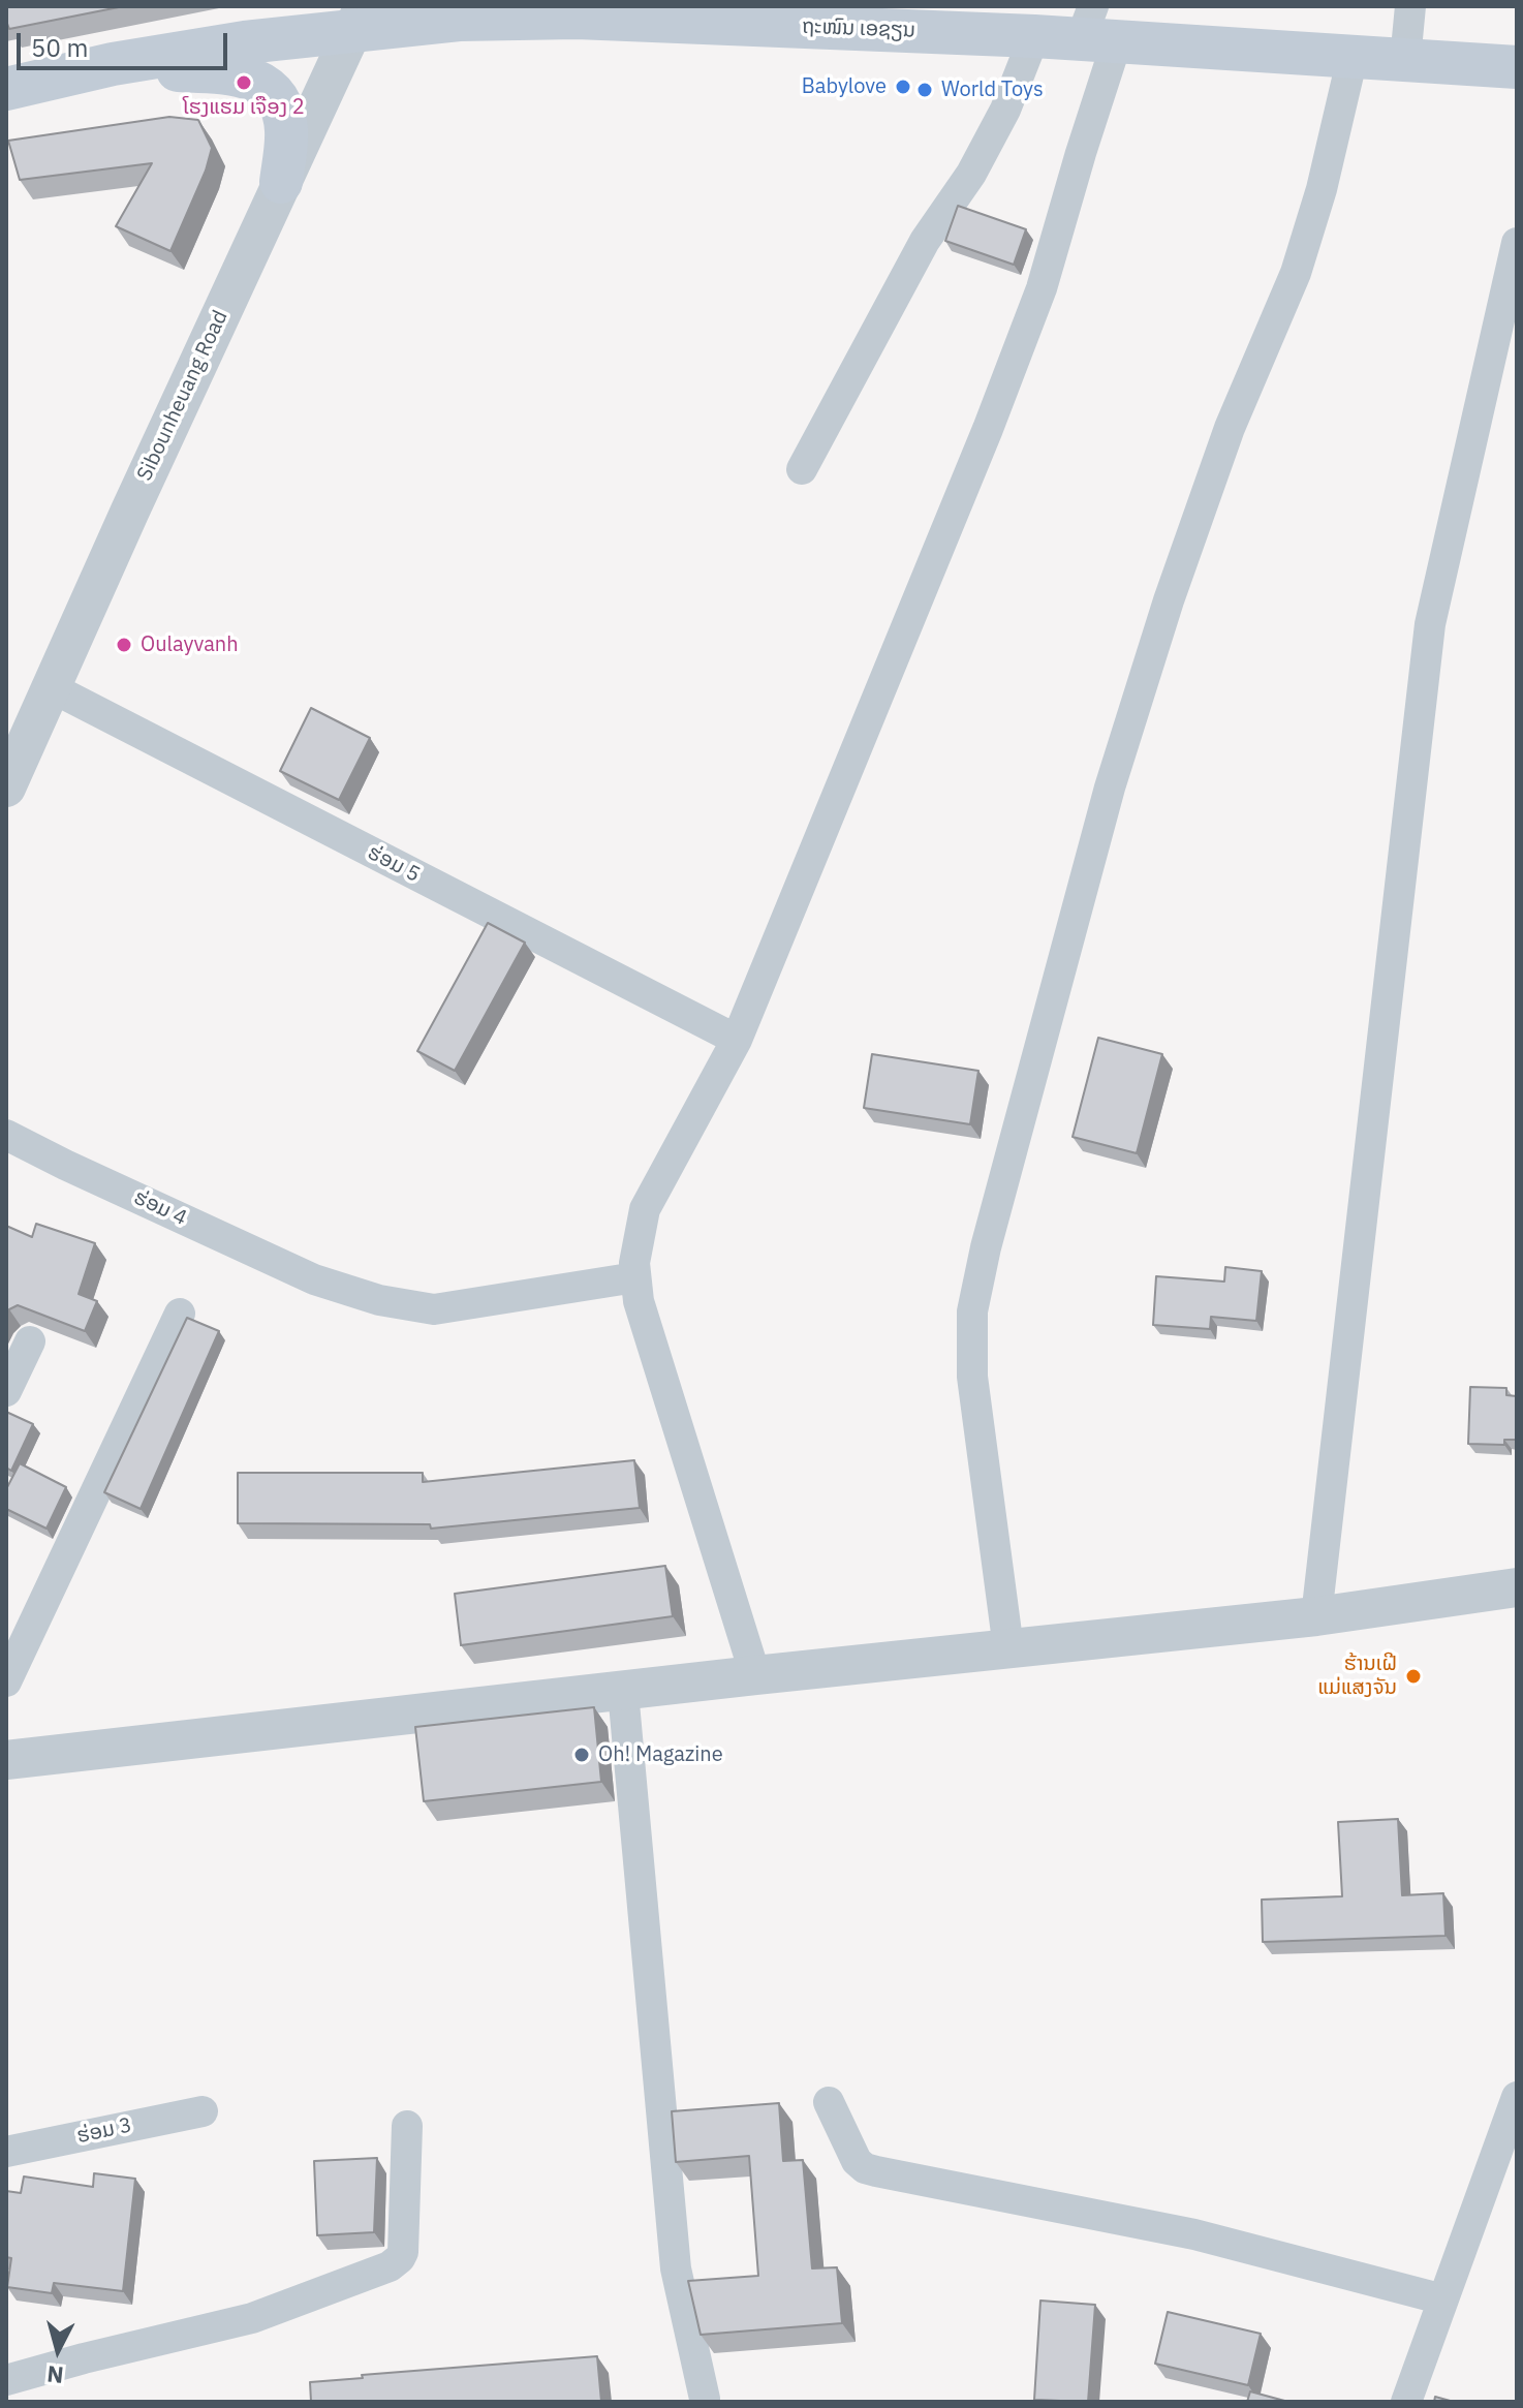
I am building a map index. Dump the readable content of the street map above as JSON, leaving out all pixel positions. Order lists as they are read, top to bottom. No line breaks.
{"streets":{"main road":["ຖະໜົນ ເອຊຽນ"],"street":["Sibounheuang Road","ຮ່ອມ 5","ຮ່ອມ 4","ຮ່ອມ 3"]},"crossings":[["ຖະໜົນ ເອຊຽນ","Sibounheuang Road"],["Sibounheuang Road","ຮ່ອມ 5"]],"places":["ໂຮງແຮມ ເຈືອງ 2","Babylove","World Toys","Oulayvanh","ຮ້ານເຝີ ແມ່ແສງຈັນ","Oh! Magazine"],"scale_bar":"50 m","north":"bottom"}
